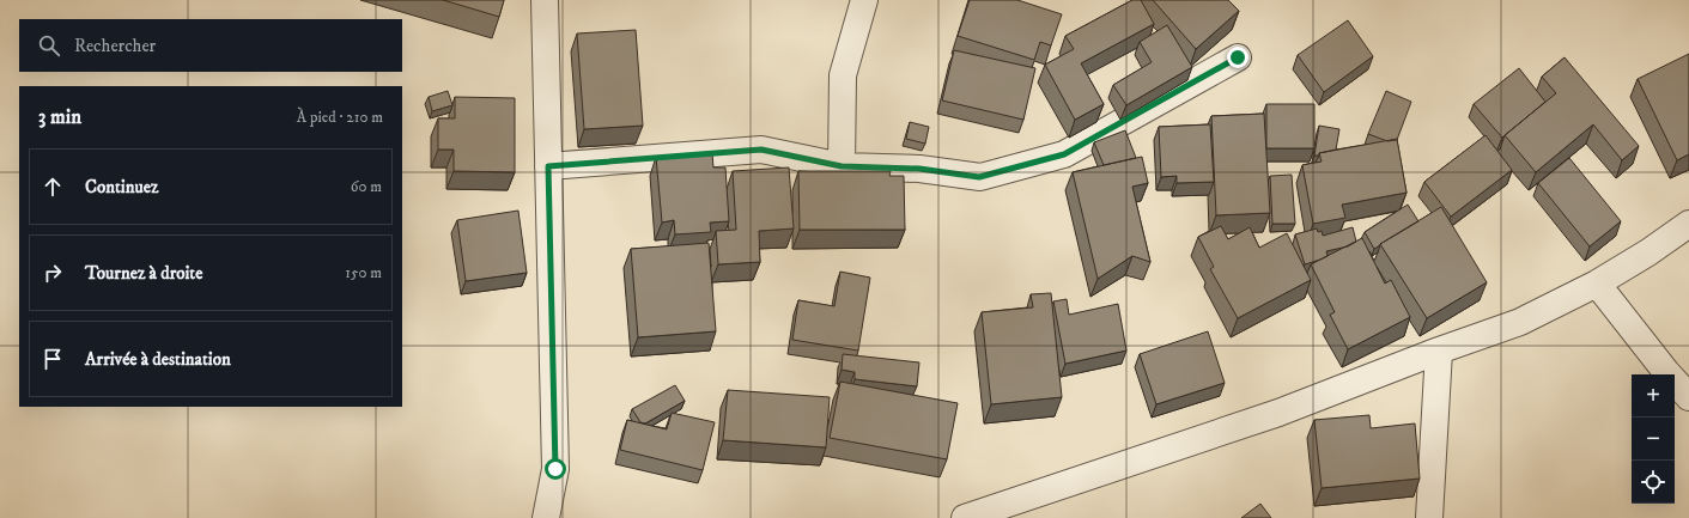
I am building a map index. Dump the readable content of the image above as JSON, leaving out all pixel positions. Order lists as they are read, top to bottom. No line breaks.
{"page":{"search":"Rechercher","heading":["3 min","À pied · 210 m"],"list":[["Continuez","60 m"],["Tournez à droite","150 m"],"Arrivée à destination"],"map_buttons":["+","−"]}}
